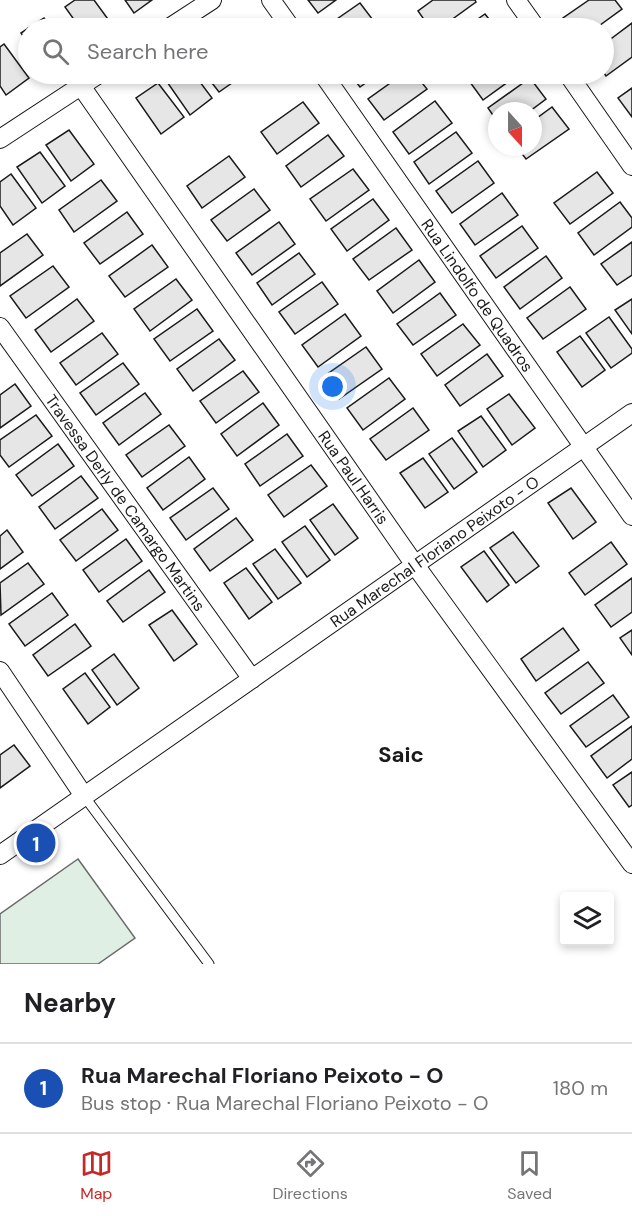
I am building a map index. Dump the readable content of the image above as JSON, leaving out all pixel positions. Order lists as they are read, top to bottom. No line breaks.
{"streets":{"street":["Rua Lindolfo de Quadros","Rua Paul Harris","Travessa Derly de Camargo Martins","Rua Marechal Floriano Peixoto - O"]},"crossings":[["Rua Lindolfo de Quadros","Rua Marechal Floriano Peixoto - O"],["Rua Paul Harris","Rua Marechal Floriano Peixoto - O"],["Travessa Derly de Camargo Martins","Rua Marechal Floriano Peixoto - O"]],"districts":["Saic"],"north":"bottom","page":{"search":"Search here","pins":"1","heading":"Nearby","list":[{"mark":"1","name":"Rua Marechal Floriano Peixoto - O","note":"Bus stop · Rua Marechal Floriano Peixoto - O","value":"180 m"}],"nav":["Map","Directions","Saved"]}}
